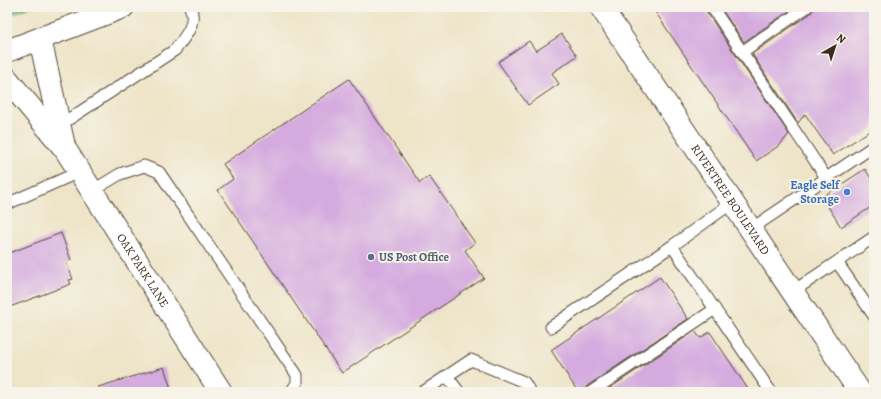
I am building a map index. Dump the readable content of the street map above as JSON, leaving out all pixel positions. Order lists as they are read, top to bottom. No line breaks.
{"streets":{"street":["RIVERTREE BOULEVARD","OAK PARK LANE"]},"places":["Eagle Self Storage","US Post Office"],"north":"top right"}
